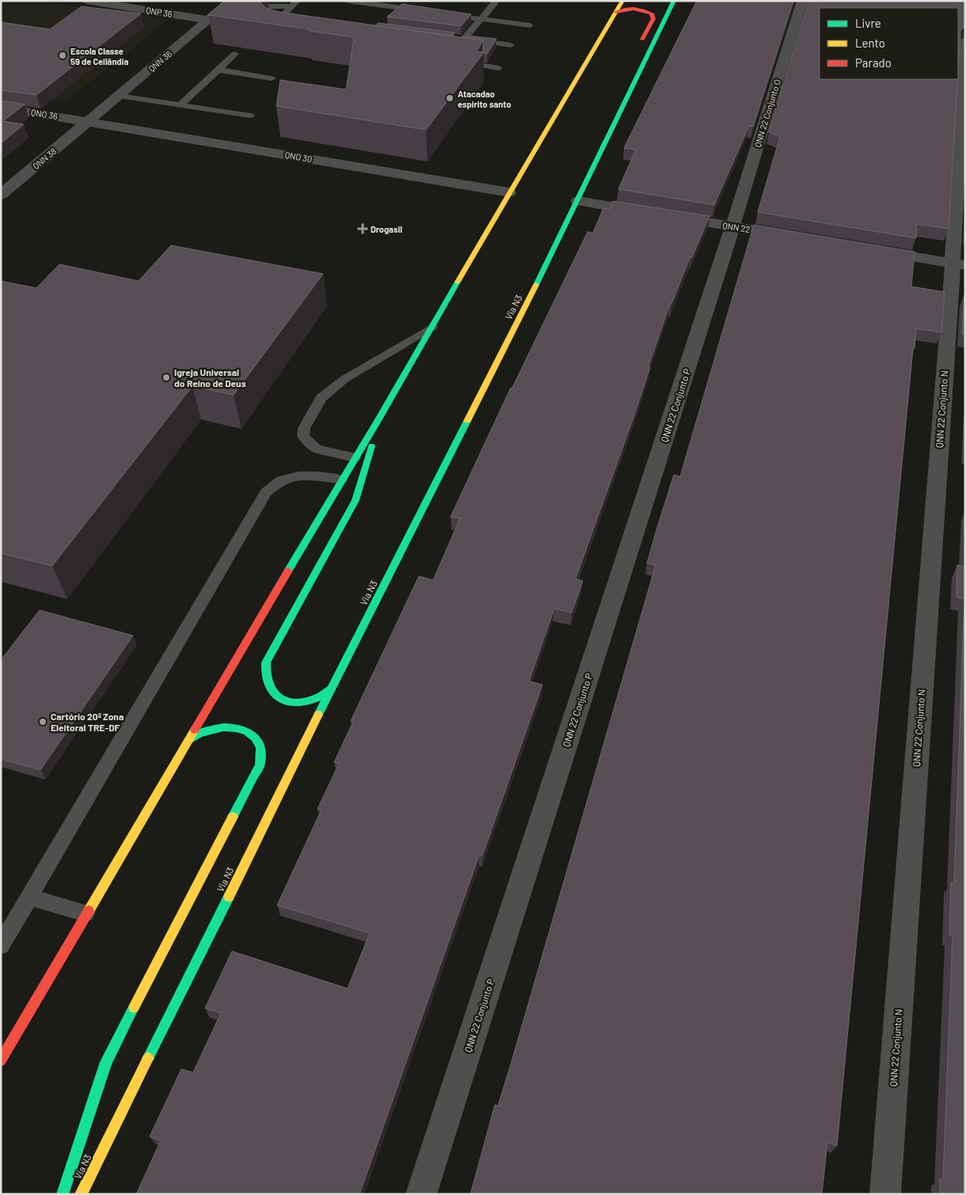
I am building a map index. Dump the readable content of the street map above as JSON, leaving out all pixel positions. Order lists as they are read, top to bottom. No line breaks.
{"streets":{"main road":["Via N3"],"street":["QNP 36","QNN 36","QNN 22 Conjunto O","QNO 36","QNO 30","QNN 38","QNN 22","QNN 22 Conjunto P","QNN 22 Conjunto N"]},"crossings":[["QNP 36","QNN 36"],["QNN 36","QNO 36"],["QNN 36","QNO 30"],["QNN 36","QNN 38"],["QNN 22 Conjunto O","QNN 22"],["QNN 22 Conjunto O","QNN 22 Conjunto P"],["QNO 36","QNO 30"],["QNO 36","QNN 38"],["QNO 30","QNN 38"],["QNN 22","Via N3"],["QNN 22","QNN 22 Conjunto P"]],"places":{"other":["Escola Classe 59 de Ceilândia","Atacadao espirito santo","Igreja Universal do Reino de Deus","Cartório 20ª Zona Eleitoral TRE-DF"],"health":["Drogasil"]},"legend":["Livre","Lento","Parado"]}
